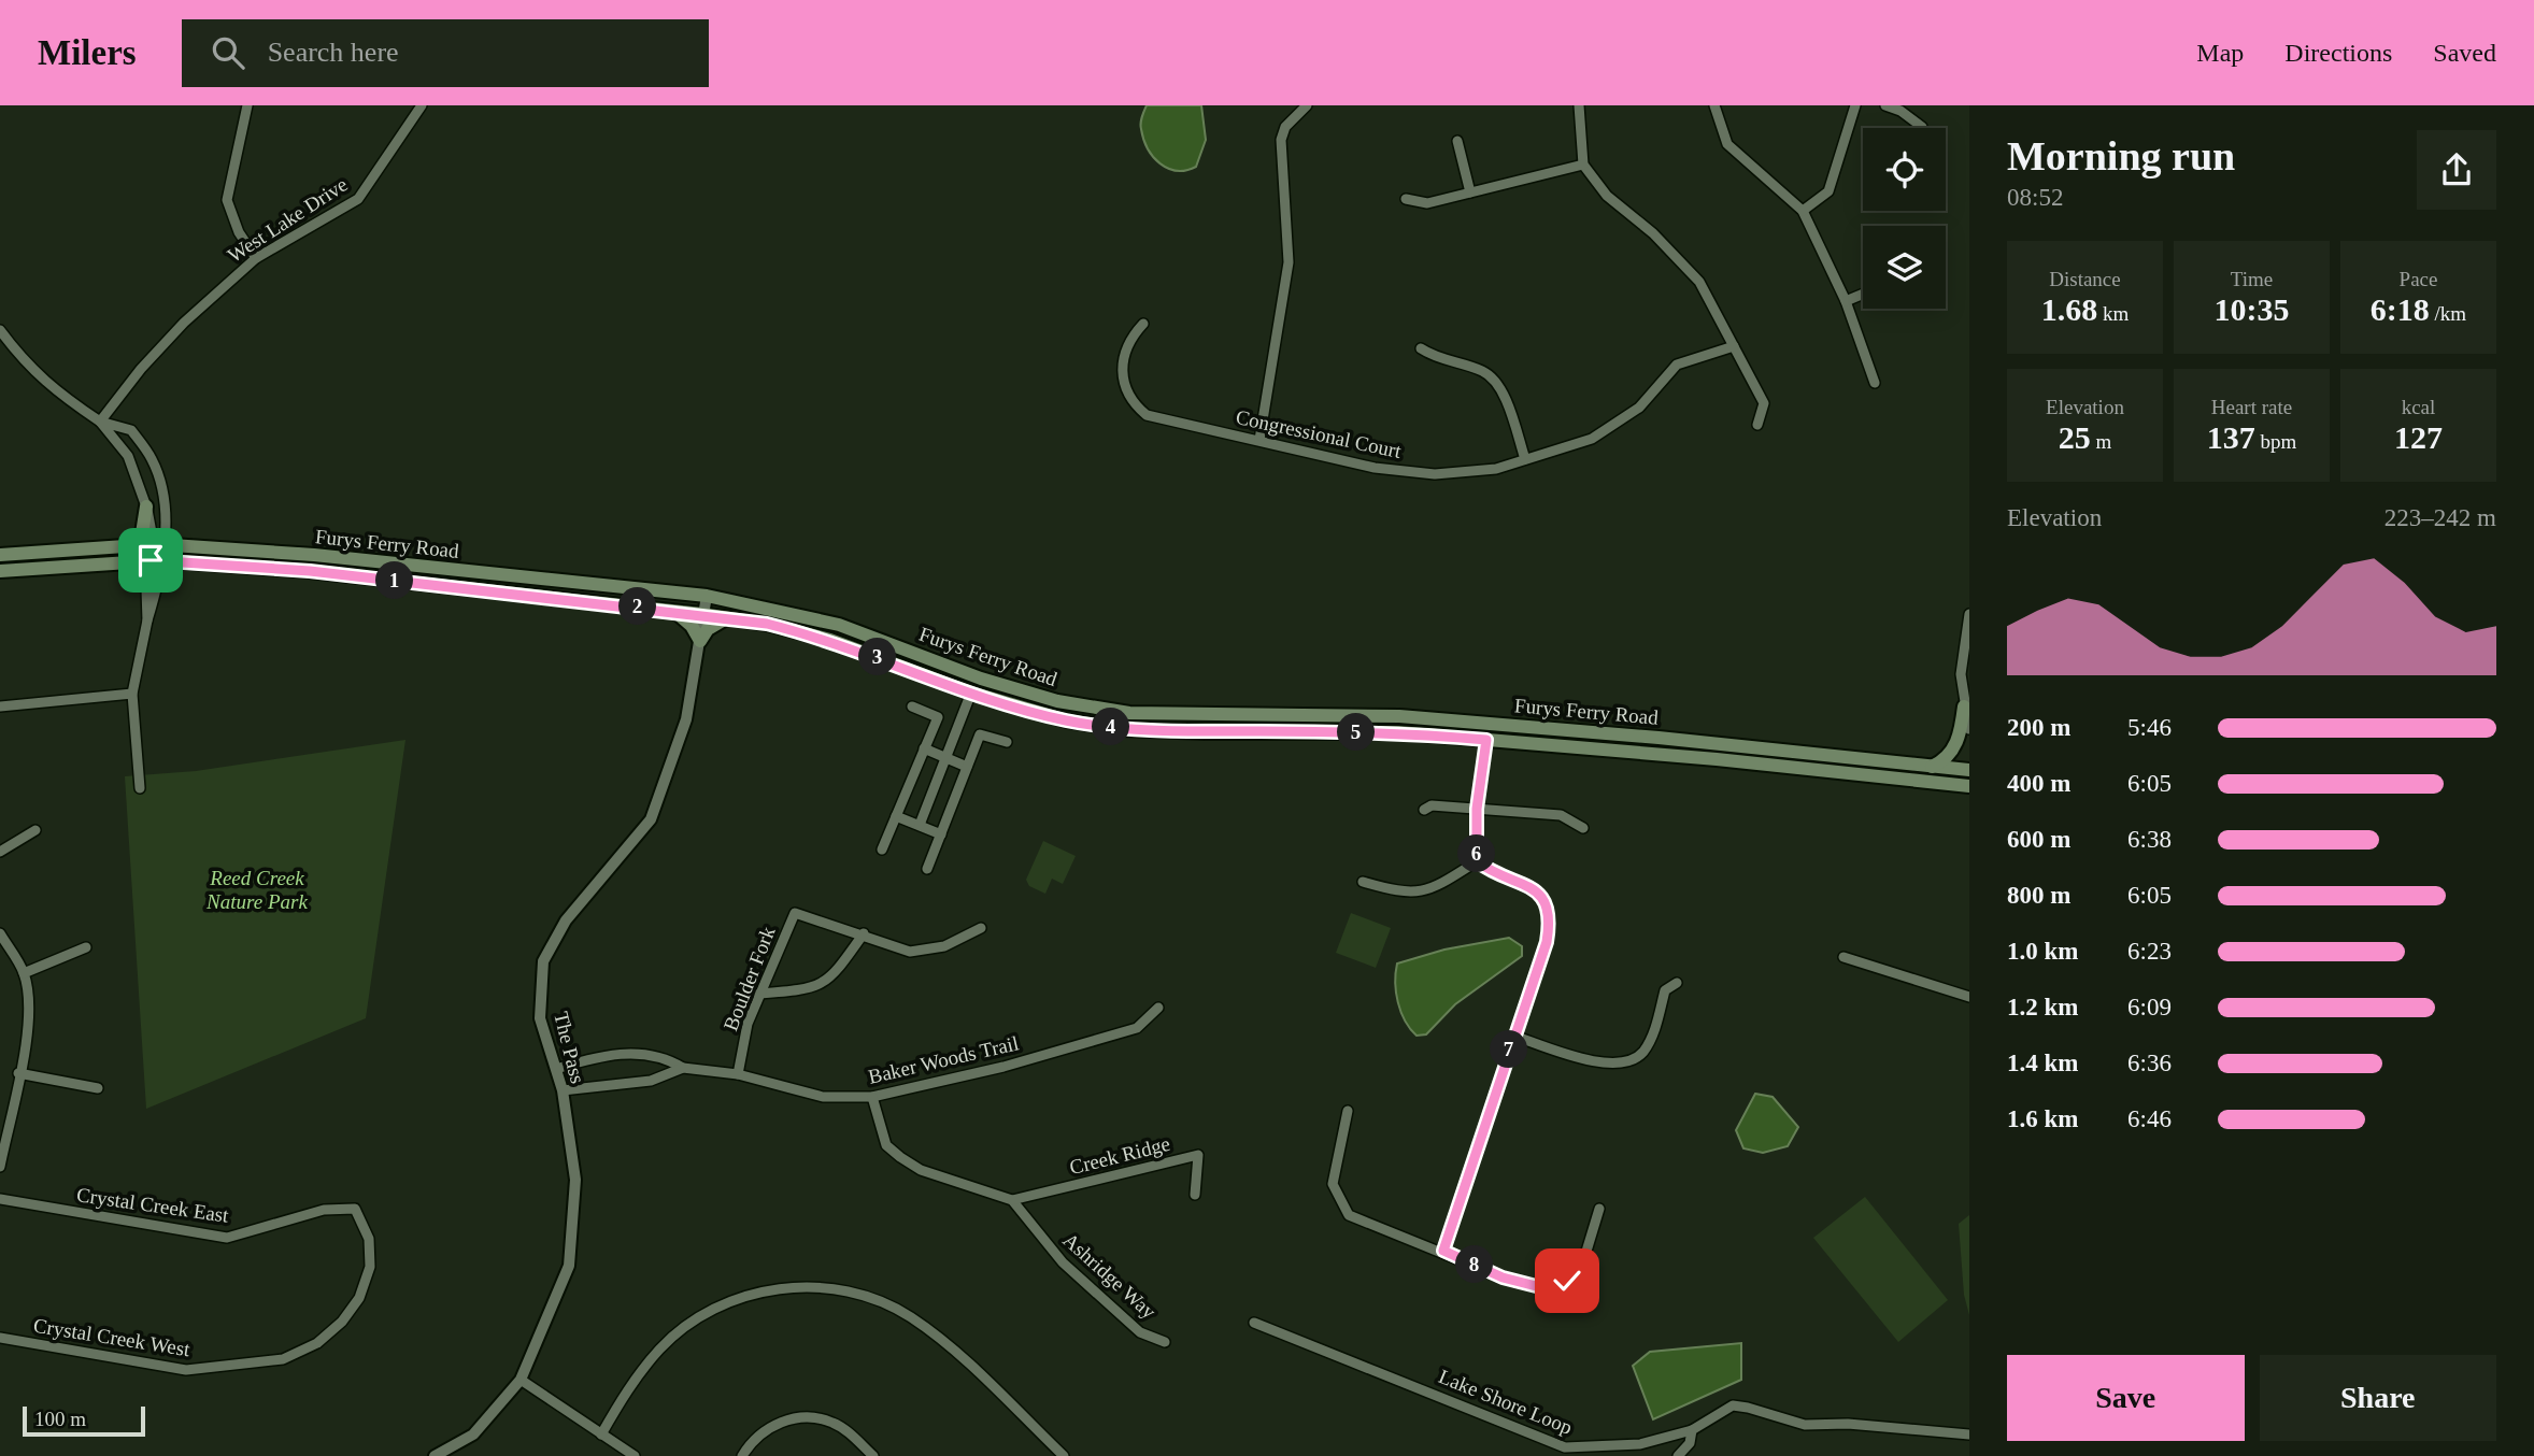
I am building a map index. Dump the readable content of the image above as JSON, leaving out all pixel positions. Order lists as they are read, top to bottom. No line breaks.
{"streets":{"main road":["Furys Ferry Road"],"street":["West Lake Drive","Congressional Court","Boulder Fork","The Pass","Baker Woods Trail","Creek Ridge","Crystal Creek East","Ashridge Way","Crystal Creek West","Lake Shore Loop"]},"crossings":[["Furys Ferry Road","The Pass"],["Boulder Fork","Baker Woods Trail"],["The Pass","Baker Woods Trail"],["Creek Ridge","Ashridge Way"],["Crystal Creek East","Crystal Creek West"]],"parks":["Reed Creek Nature Park"],"scale_bar":"100 m","page":{"header":"Milers","search":"Search here","nav":["Map","Directions","Saved"],"heading":["Morning run","08:52"],"stats":[["Distance","1.68 km"],["Time","10:35"],["Pace","6:18 /km"],["Elevation","25 m"],["Heart rate","137 bpm"],["kcal","127"]],"chart":["Elevation","223–242 m"],"pins":["1","2","3","4","5","6","7","8"],"list":[{"name":"200 m","note":"5:46"},{"name":"400 m","note":"6:05"},{"name":"600 m","note":"6:38"},{"name":"800 m","note":"6:05"},{"name":"1.0 km","note":"6:23"},{"name":"1.2 km","note":"6:09"},{"name":"1.4 km","note":"6:36"},{"name":"1.6 km","note":"6:46"}],"buttons":["Save","Share"],"scale":"100 m"}}
